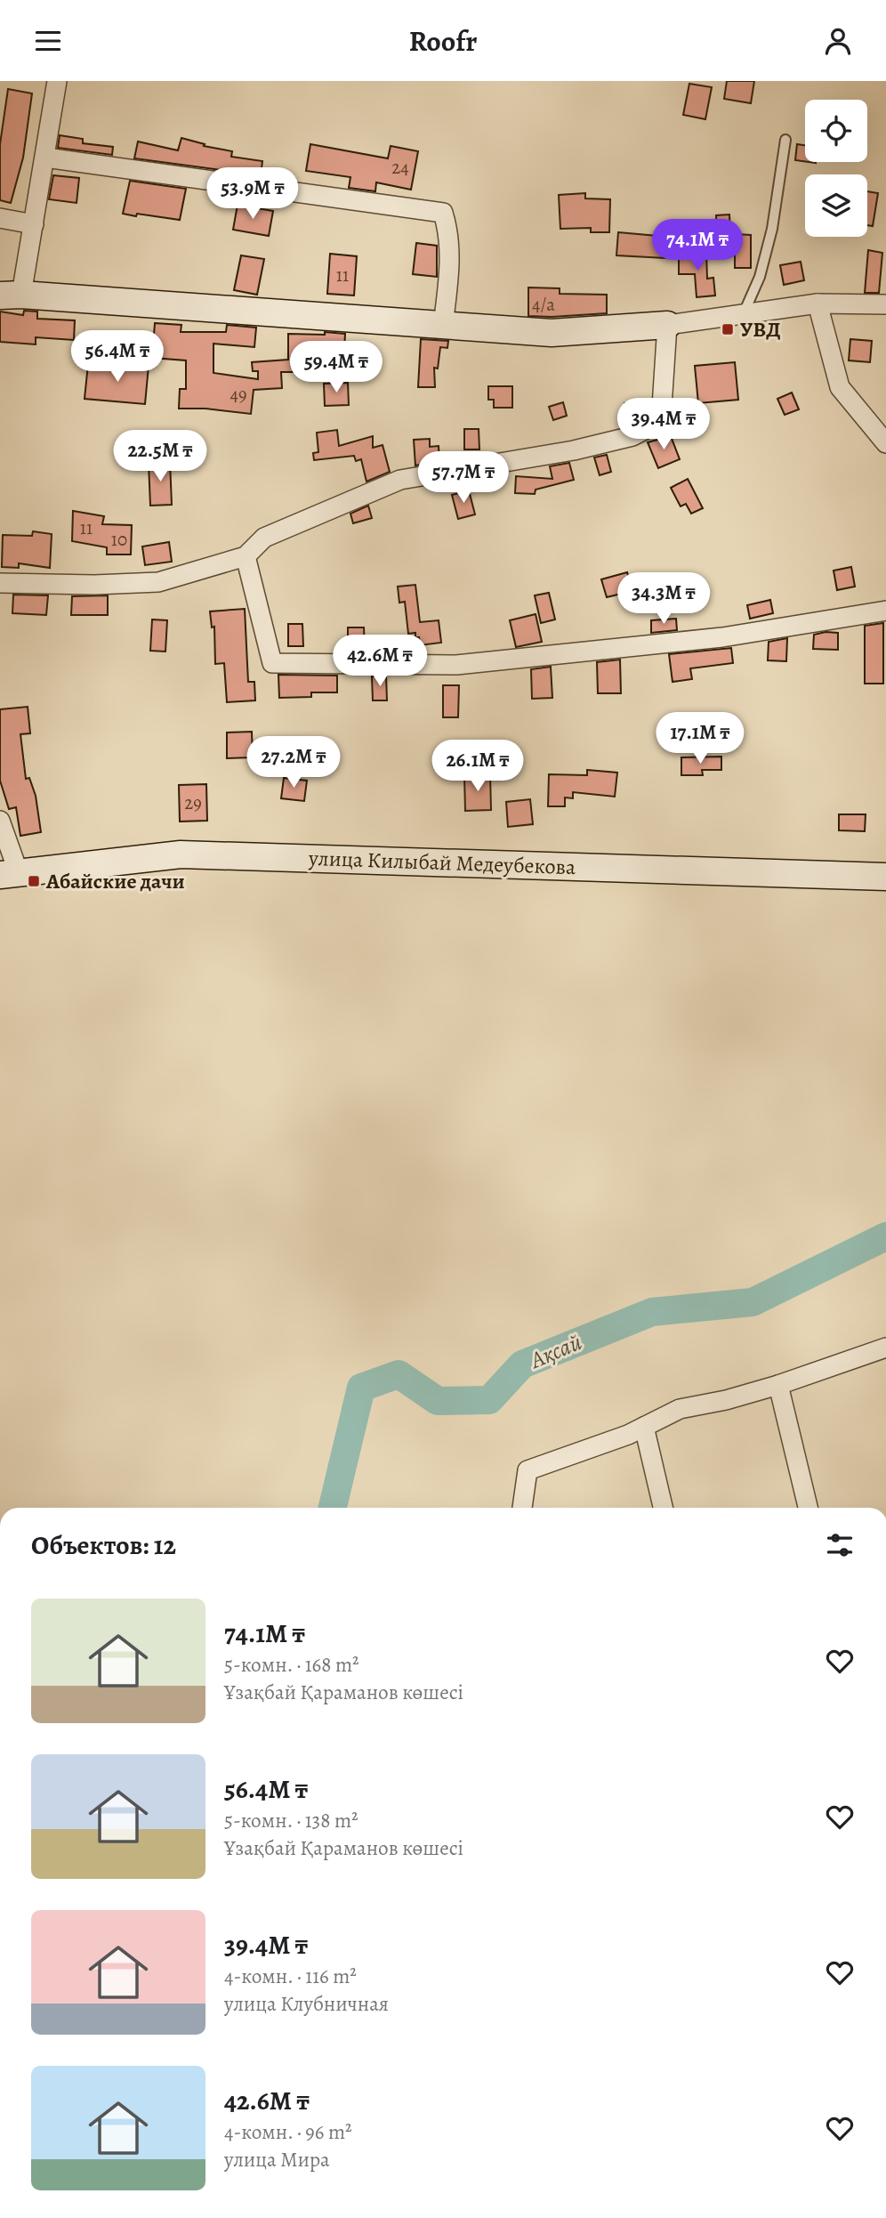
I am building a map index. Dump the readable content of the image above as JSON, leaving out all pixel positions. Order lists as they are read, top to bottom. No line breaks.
{"streets":{"main road":["улица Килыбай Медеубекова"]},"water":["Ақсай"],"places":{"transit":["УВД","Абайские дачи"]},"house_numbers":["24","11","4/а","49","11","10","29"],"page":{"header":"Roofr","price":["53.9M ₸","74.1M ₸","56.4M ₸","59.4M ₸","39.4M ₸","22.5M ₸","57.7M ₸","34.3M ₸","42.6M ₸","17.1M ₸","27.2M ₸","26.1M ₸"],"heading":"Объектов: 12","list":[{"name":"74.1M ₸","note":"5-комн. · 168 m² · Ұзақбай Қараманов көшесі"},{"name":"56.4M ₸","note":"5-комн. · 138 m² · Ұзақбай Қараманов көшесі"},{"name":"39.4M ₸","note":"4-комн. · 116 m² · улица Клубничная"},{"name":"42.6M ₸","note":"4-комн. · 96 m² · улица Мира"}]}}
